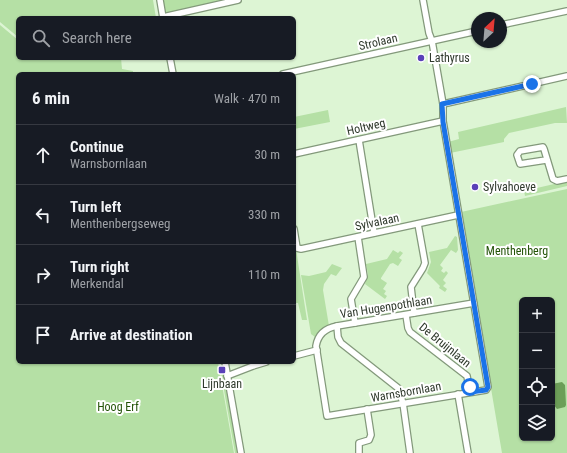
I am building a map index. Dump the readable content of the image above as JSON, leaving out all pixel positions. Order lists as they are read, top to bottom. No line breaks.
{"streets":{"street":["Strolaan","Holtweg","Sylvalaan","Van Hugenpothlaan","De Bruijnlaan","Warnsbornlaan"]},"crossings":[["Van Hugenpothlaan","De Bruijnlaan"],["Van Hugenpothlaan","Warnsbornlaan"],["De Bruijnlaan","Warnsbornlaan"]],"parks":["Menthenberg","Hoog Erf"],"places":{"other":["Lathyrus","Sylvahoeve"],"transit":["Lijnbaan"]},"north":"top right","page":{"search":"Search here","heading":["6 min","Walk · 470 m"],"list":[["Continue","Warnsbornlaan","30 m"],["Turn left","Menthenbergseweg","330 m"],["Turn right","Merkendal","110 m"],"Arrive at destination"],"map_buttons":["+","−"]}}
